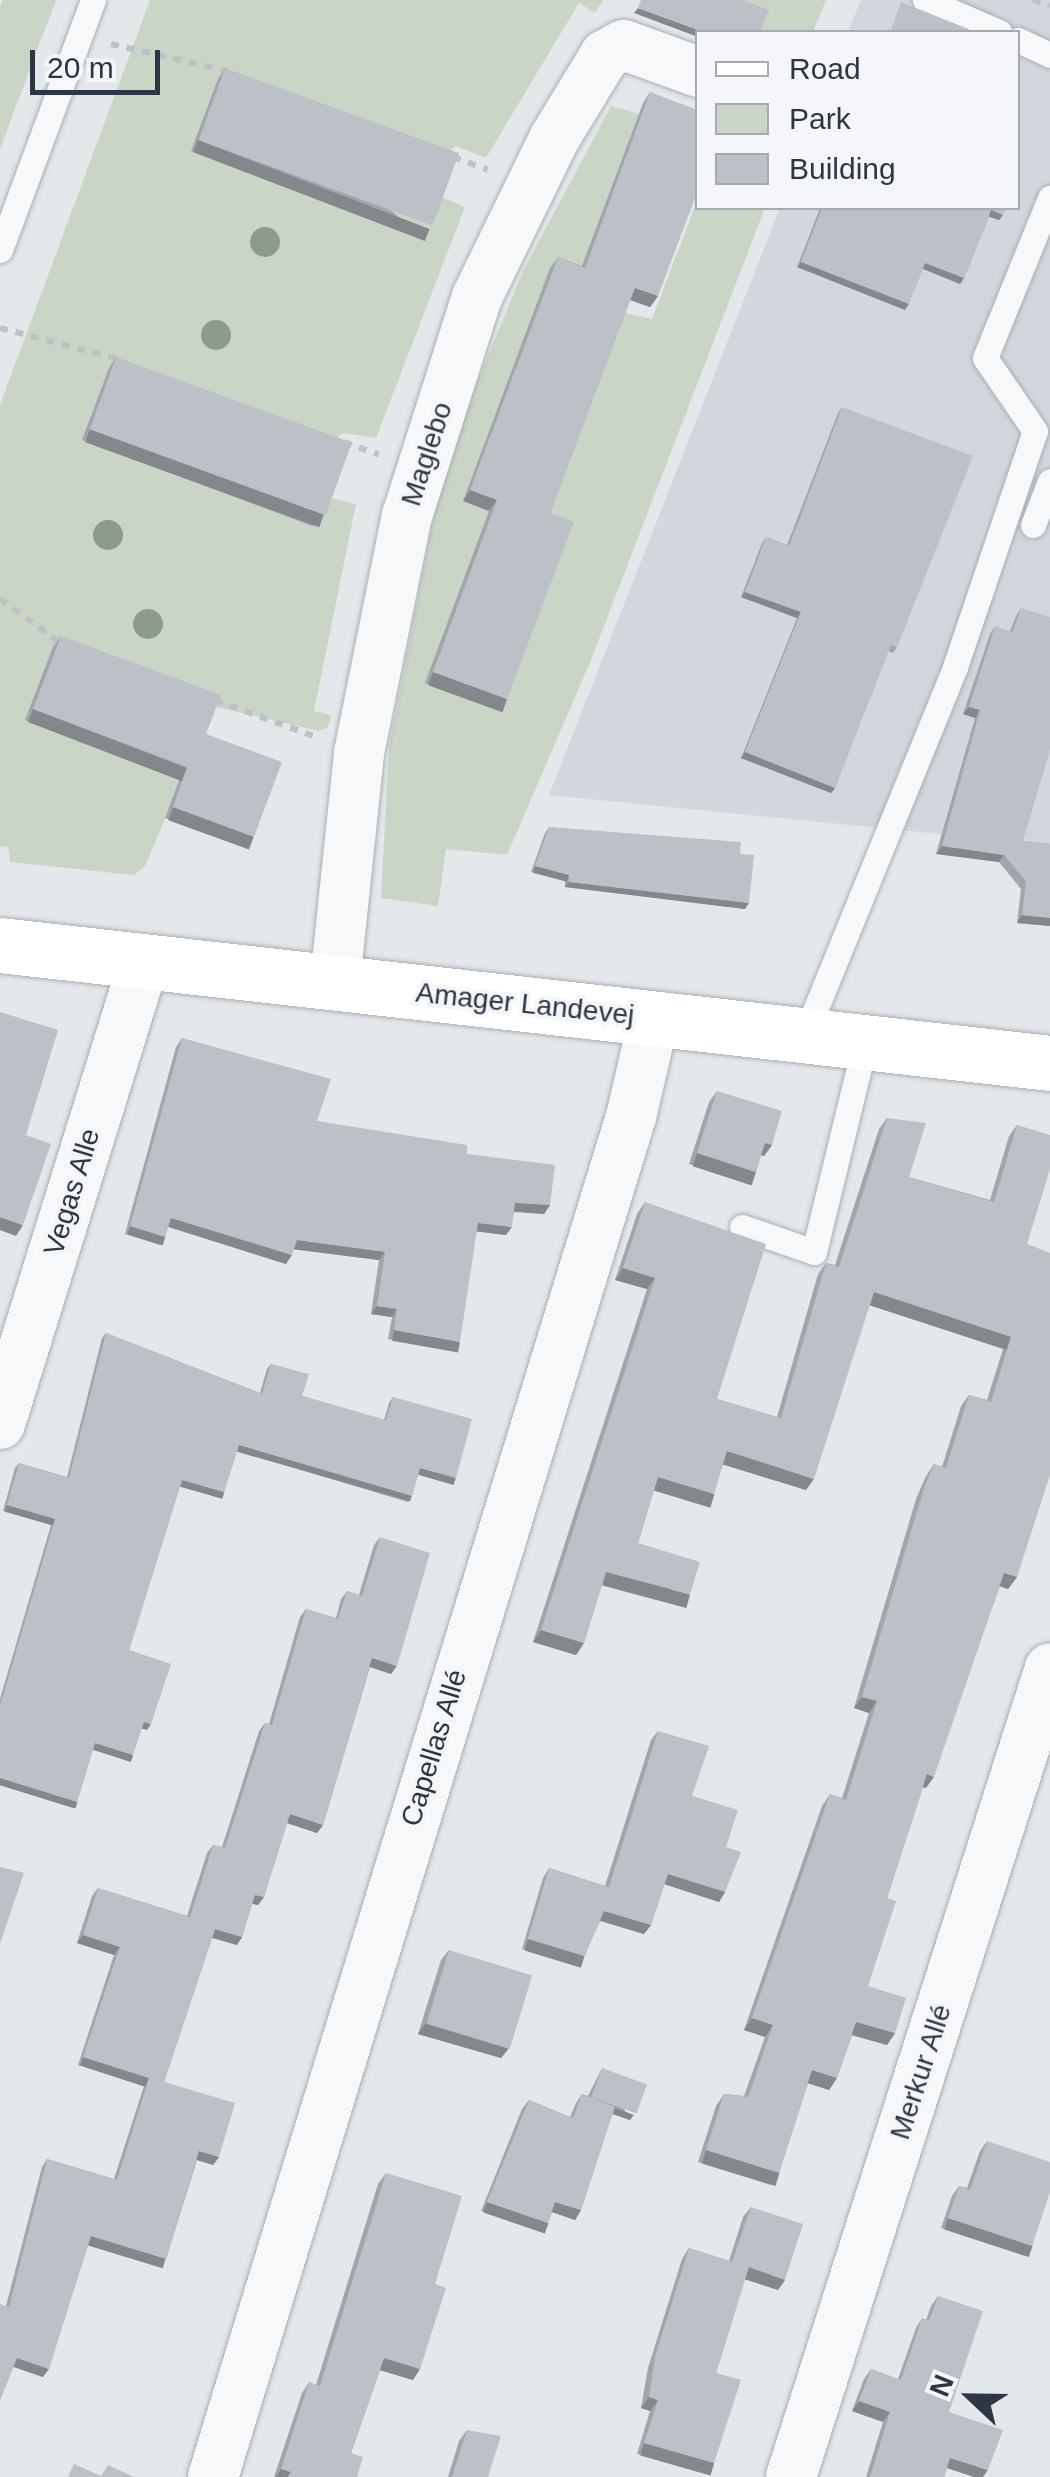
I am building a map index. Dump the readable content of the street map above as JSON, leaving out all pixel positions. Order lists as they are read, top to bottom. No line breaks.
{"streets":{"street":["Maglebo","Amager Landevej","Vegas Alle","Capellas Allé","Merkur Allé"]},"crossings":[["Maglebo","Amager Landevej"],["Amager Landevej","Vegas Alle"],["Amager Landevej","Capellas Allé"]],"legend":["Road","Park","Building"],"scale_bar":"20 m","north":"left"}
